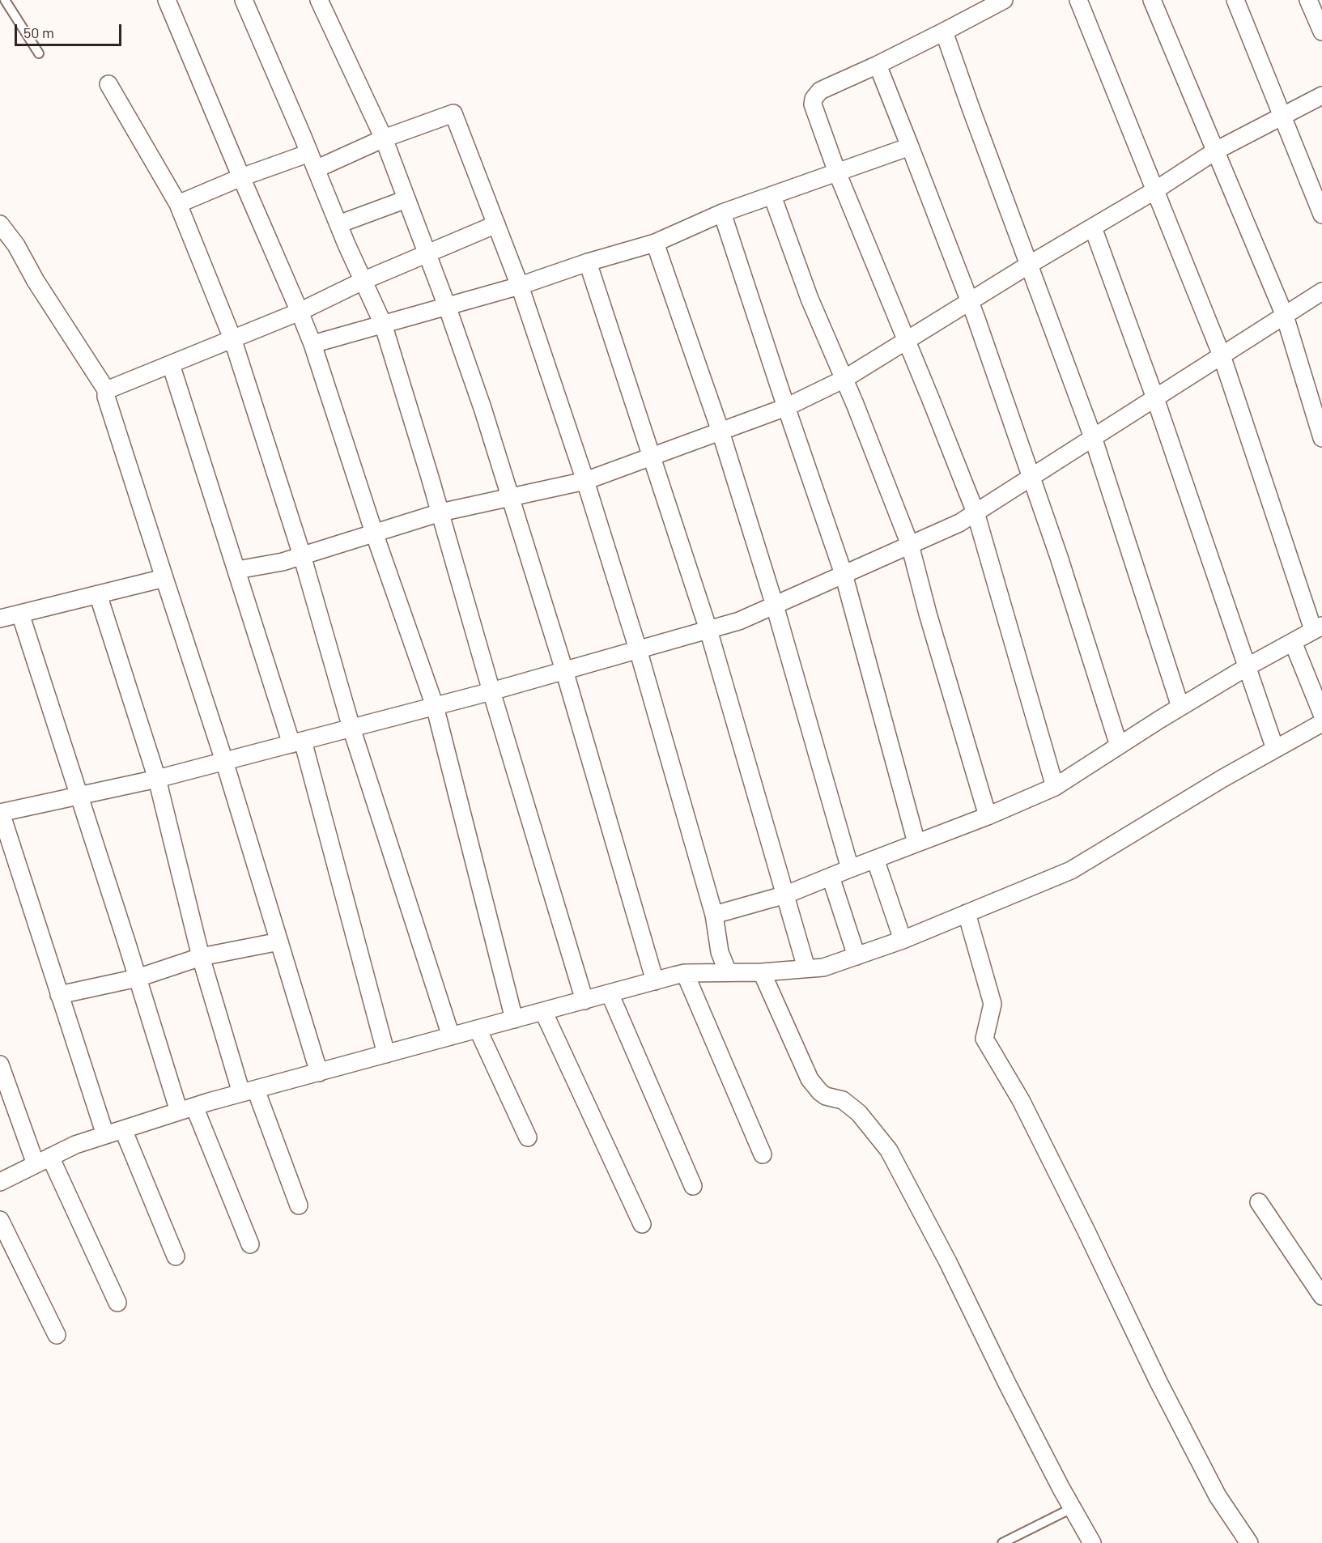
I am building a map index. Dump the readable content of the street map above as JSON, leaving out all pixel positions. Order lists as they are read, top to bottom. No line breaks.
{"scale_bar":"50 m"}
